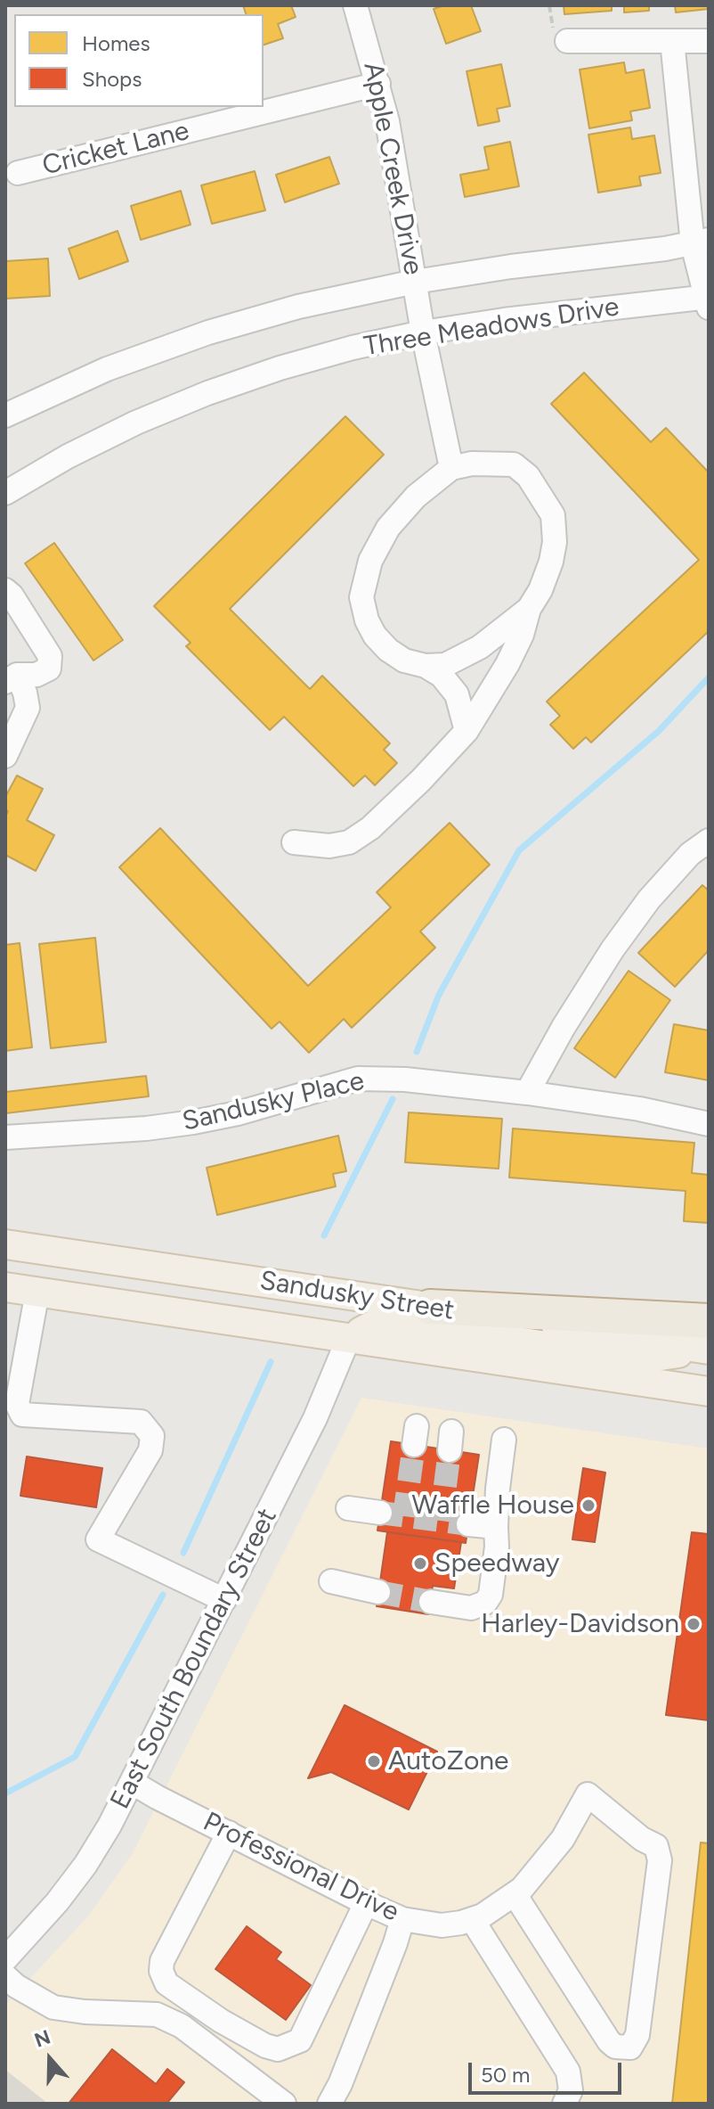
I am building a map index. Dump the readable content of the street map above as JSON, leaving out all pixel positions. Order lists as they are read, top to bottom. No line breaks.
{"streets":{"main road":["Sandusky Street"],"street":["Cricket Lane","Apple Creek Drive","Three Meadows Drive","Sandusky Place","East South Boundary Street","Professional Drive"]},"crossings":[["Cricket Lane","Apple Creek Drive"],["Apple Creek Drive","Three Meadows Drive"],["Sandusky Street","East South Boundary Street"],["East South Boundary Street","Professional Drive"]],"places":["Waffle House","Speedway","Harley-Davidson","AutoZone"],"legend":["Homes","Shops"],"scale_bar":"50 m","north":"top"}
